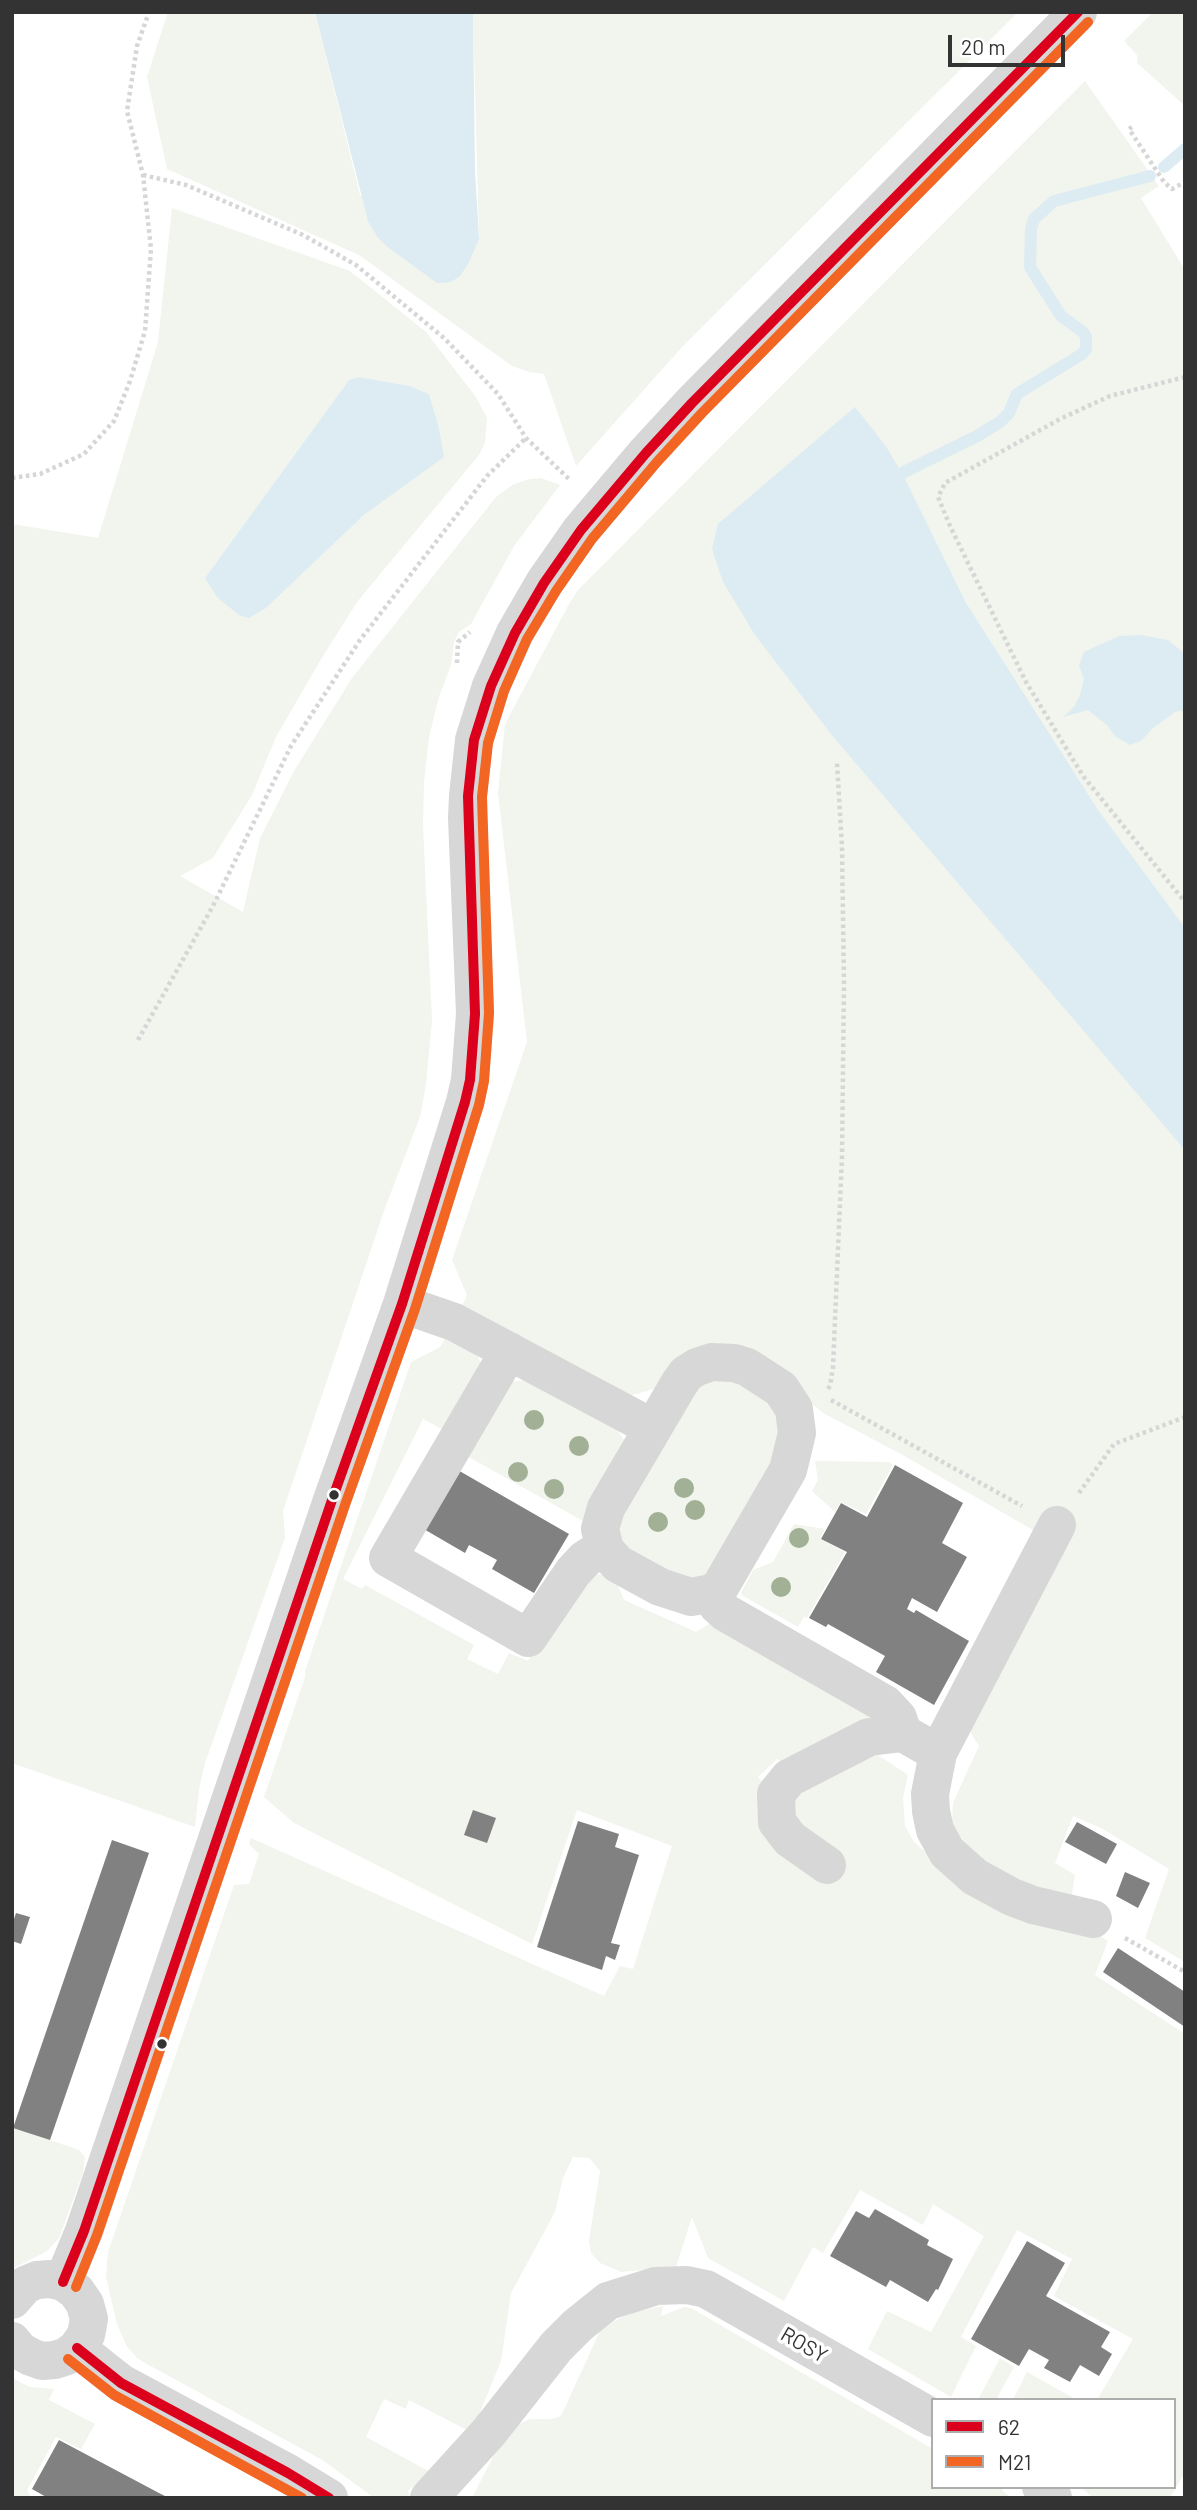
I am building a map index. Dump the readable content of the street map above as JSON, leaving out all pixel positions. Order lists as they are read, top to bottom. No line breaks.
{"streets":{"street":["ROSY"]},"lines":["transit line 62","transit line M21"],"legend":["62","M21"],"scale_bar":"20 m"}
